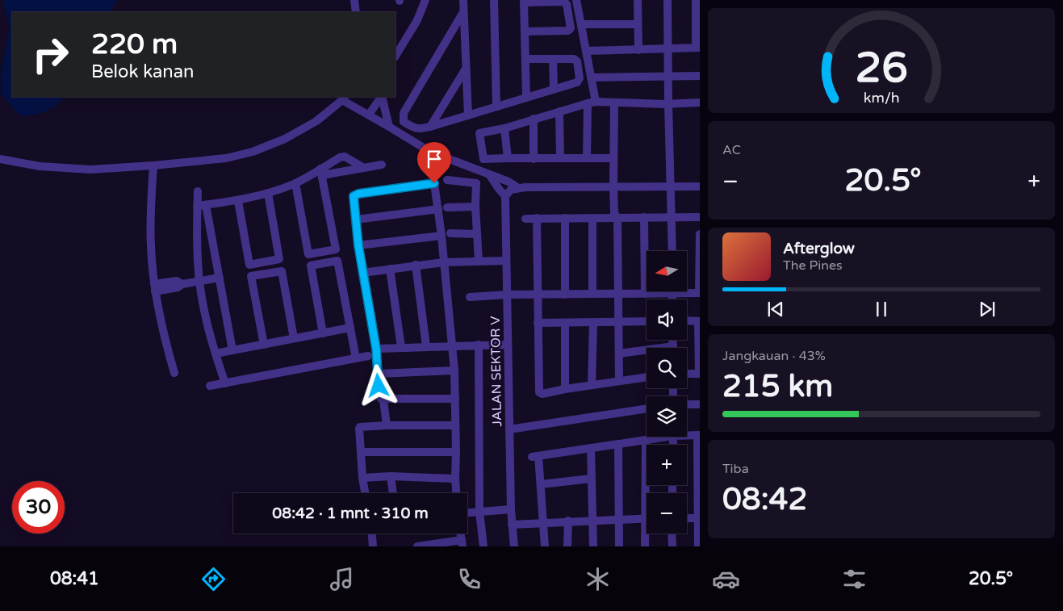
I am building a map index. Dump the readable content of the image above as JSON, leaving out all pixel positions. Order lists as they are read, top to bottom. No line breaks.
{"streets":{"street":["JALAN SEKTOR V"]},"north":"left","page":{"turn":["220 m","Belok kanan"],"tile":["AC",["Jangkauan · 43%","215 km"],["Tiba","08:42"]],"heat":["−","20.5°","+"],"song":["Afterglow","The Pines"],"map_buttons":["+","−"],"limit":"30","trip":"08:42 · 1 mnt · 310 m","tabs":["08:41","20.5°"],"gauge":["26","km/h"]}}
